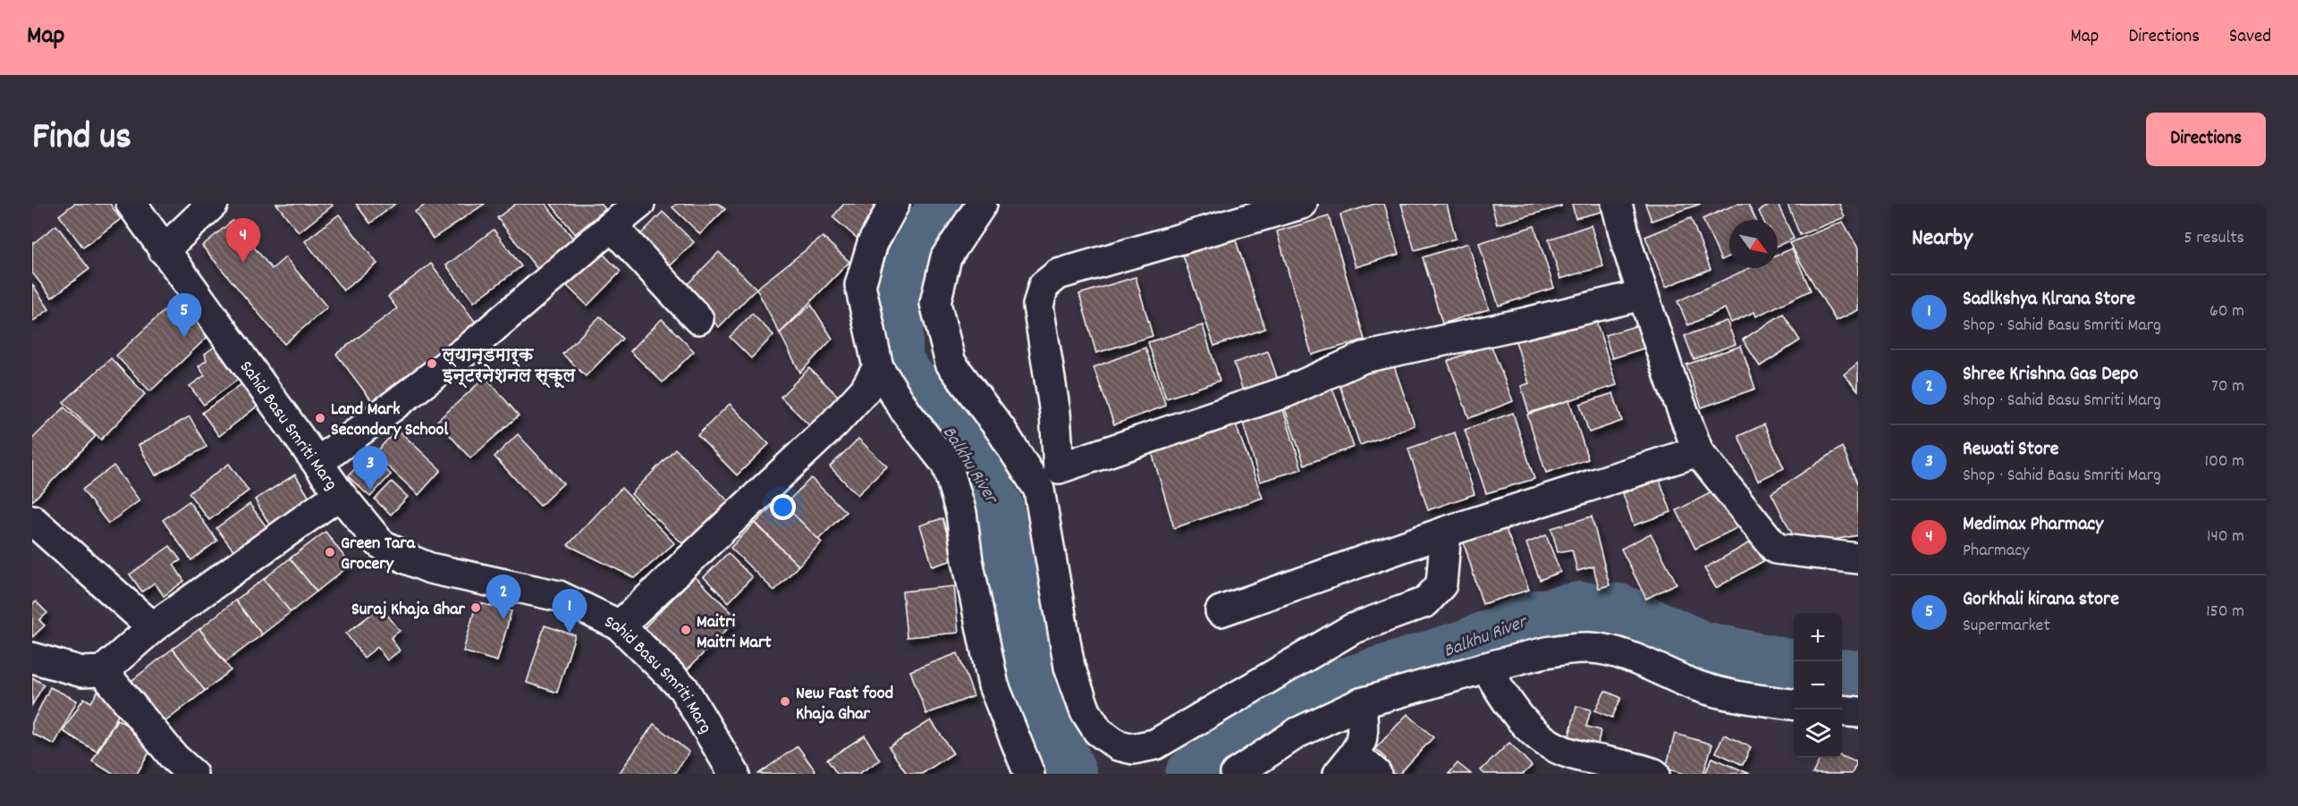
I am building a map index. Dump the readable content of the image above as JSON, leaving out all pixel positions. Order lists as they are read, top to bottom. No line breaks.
{"streets":{"street":["Sahid Basu Smriti Marg"]},"water":["Balkhu River"],"places":["ल्यान्डमार्क इन्टरनेशनल स्कूल","Land Mark Secondary School","Green Tara Grocery","Suraj Khaja Ghar","Maitri Maitri Mart","New Fast food Khaja Ghar"],"north":"bottom right","page":{"header":"Map","nav":["Map","Directions","Saved"],"title":"Find us","buttons":"Directions","heading":["Nearby","5 results"],"pins":["4","5","3","2","1"],"list":[{"mark":"1","name":"Sadlkshya Klrana Store","note":"Shop · Sahid Basu Smriti Marg","value":"60 m"},{"mark":"2","name":"Shree Krishna Gas Depo","note":"Shop · Sahid Basu Smriti Marg","value":"70 m"},{"mark":"3","name":"Rewati Store","note":"Shop · Sahid Basu Smriti Marg","value":"100 m"},{"mark":"4","name":"Medimax Pharmacy","note":"Pharmacy","value":"140 m"},{"mark":"5","name":"Gorkhali kirana store","note":"Supermarket","value":"150 m"}],"map_buttons":["+","−"]}}
